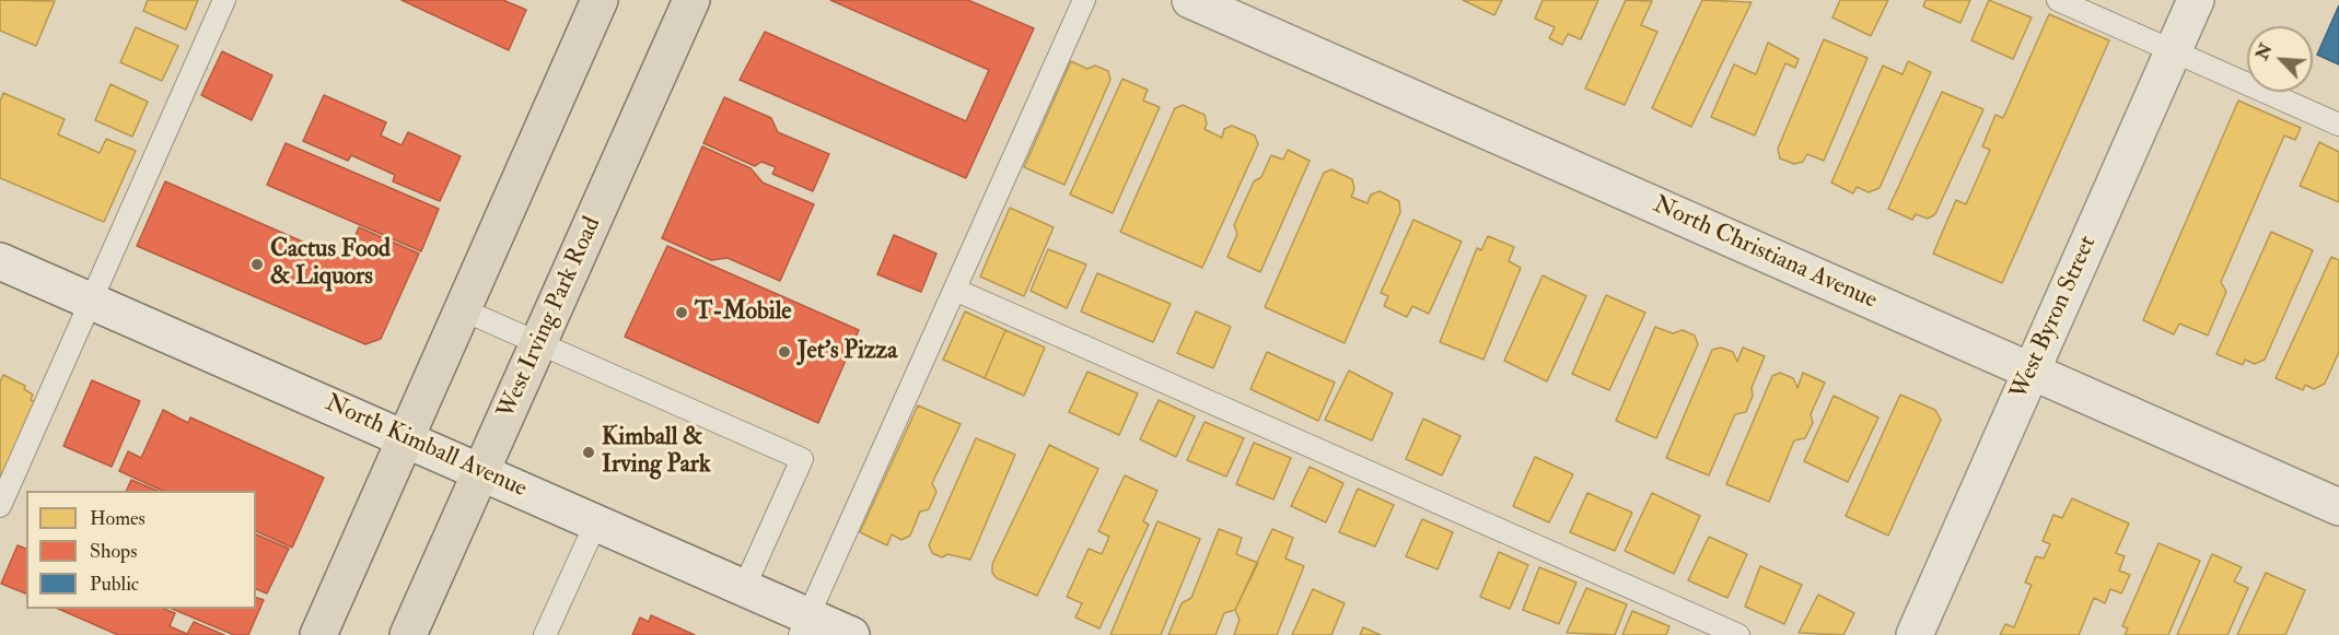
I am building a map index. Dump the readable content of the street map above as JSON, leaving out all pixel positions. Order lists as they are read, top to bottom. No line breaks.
{"streets":{"main road":["West Irving Park Road"],"street":["North Christiana Avenue","West Byron Street","North Kimball Avenue"]},"crossings":[["North Christiana Avenue","West Byron Street"],["West Irving Park Road","North Kimball Avenue"]],"places":["Cactus Food & Liquors","T-Mobile","Jet's Pizza","Kimball & Irving Park"],"legend":["Homes","Shops","Public"],"north":"top left"}
